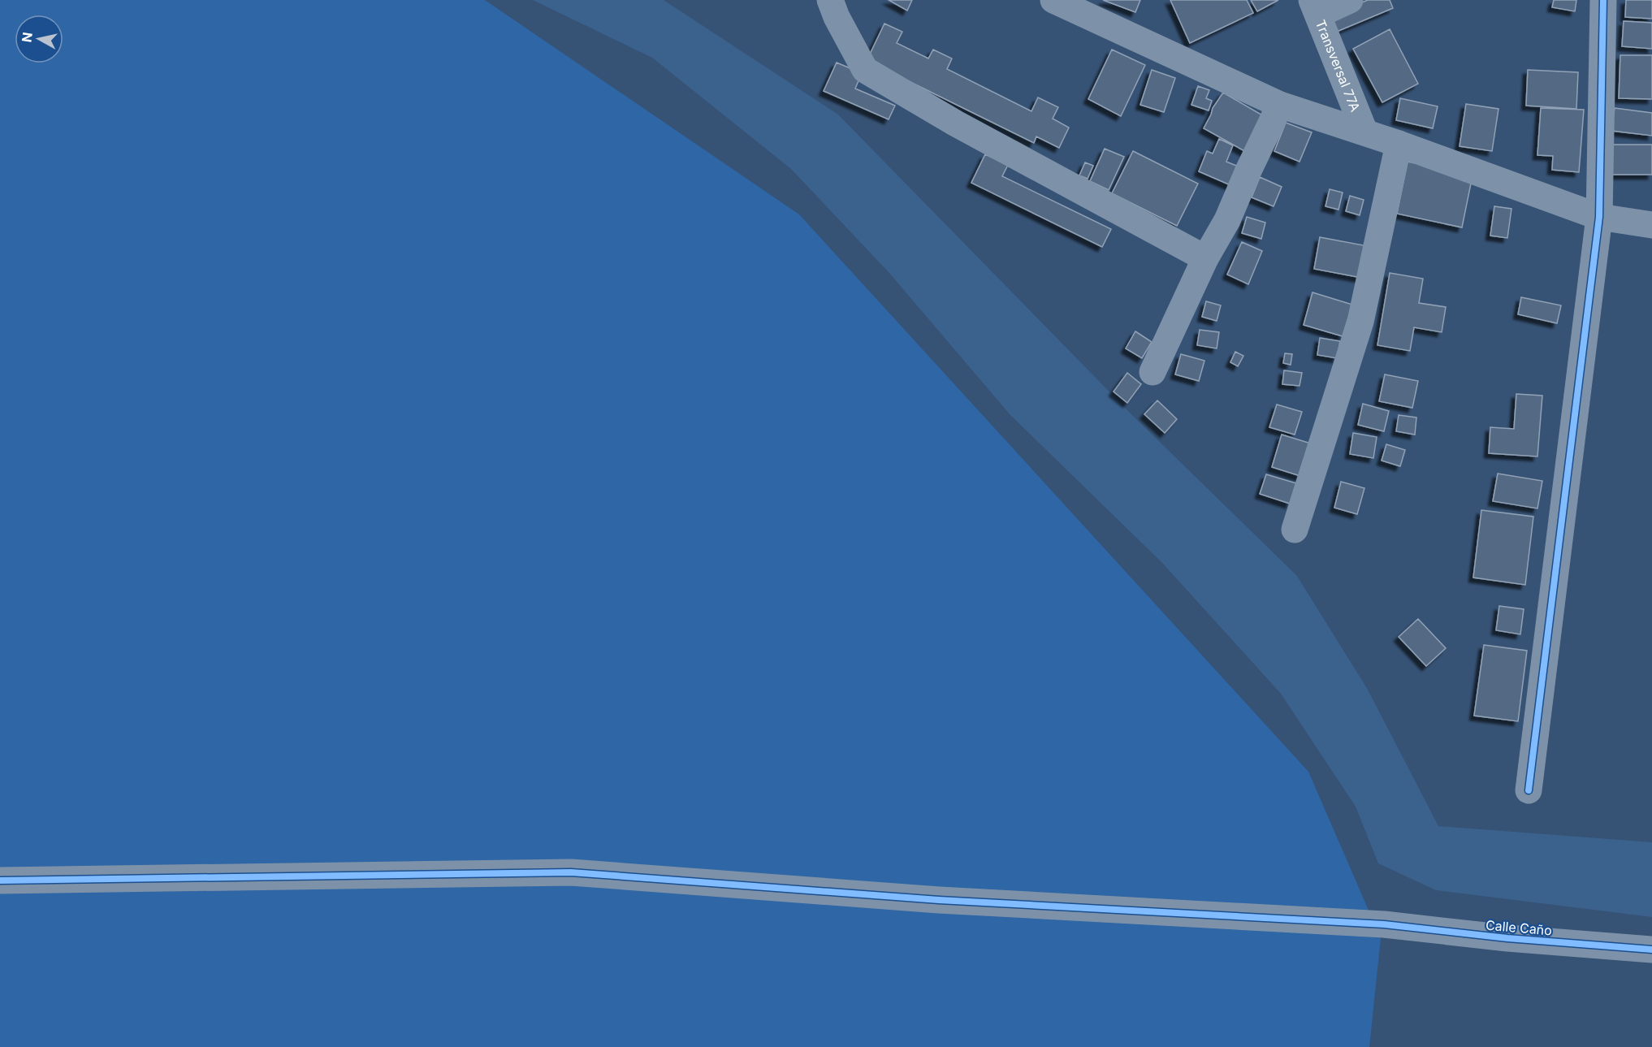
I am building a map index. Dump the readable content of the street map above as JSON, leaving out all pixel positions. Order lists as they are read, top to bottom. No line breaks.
{"streets":{"street":["Transversal 77A","Calle Caño"]},"north":"left"}
